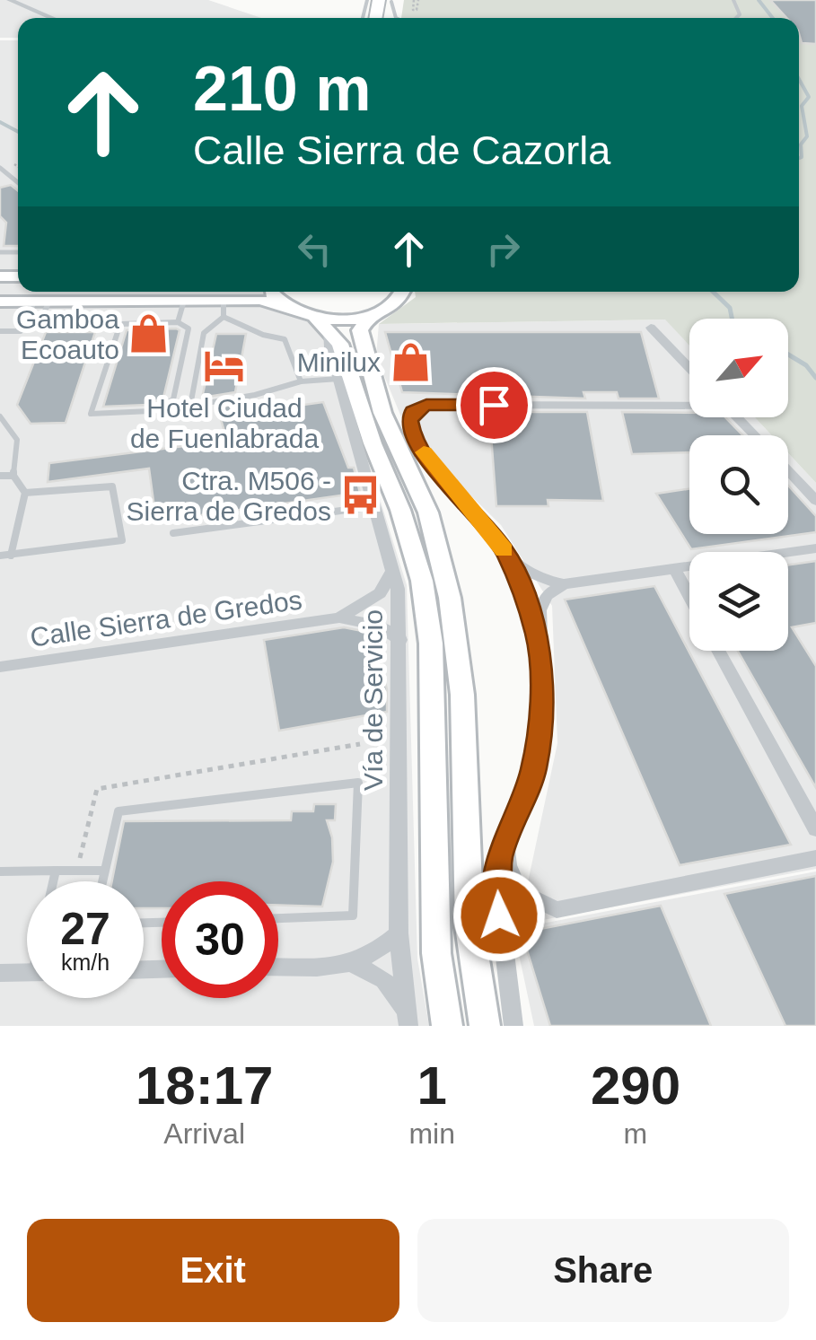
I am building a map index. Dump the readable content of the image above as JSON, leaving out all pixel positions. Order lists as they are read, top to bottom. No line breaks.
{"streets":{"street":["Calle Sierra de Gredos","Vía de Servicio"]},"crossings":[["Calle Sierra de Gredos","Vía de Servicio"]],"places":{"shop":["Gamboa Ecoauto","Minilux"],"hotel":["Hotel Ciudad de Fuenlabrada"],"bus stop":["Ctra. M506 - Sierra de Gredos"]},"north":"top right","page":{"turn":["210 m","Calle Sierra de Cazorla"],"speed":"27 km/h","limit":"30","eta":["18:17","Arrival","1","min","290","m"],"buttons":["Exit","Share"]}}
